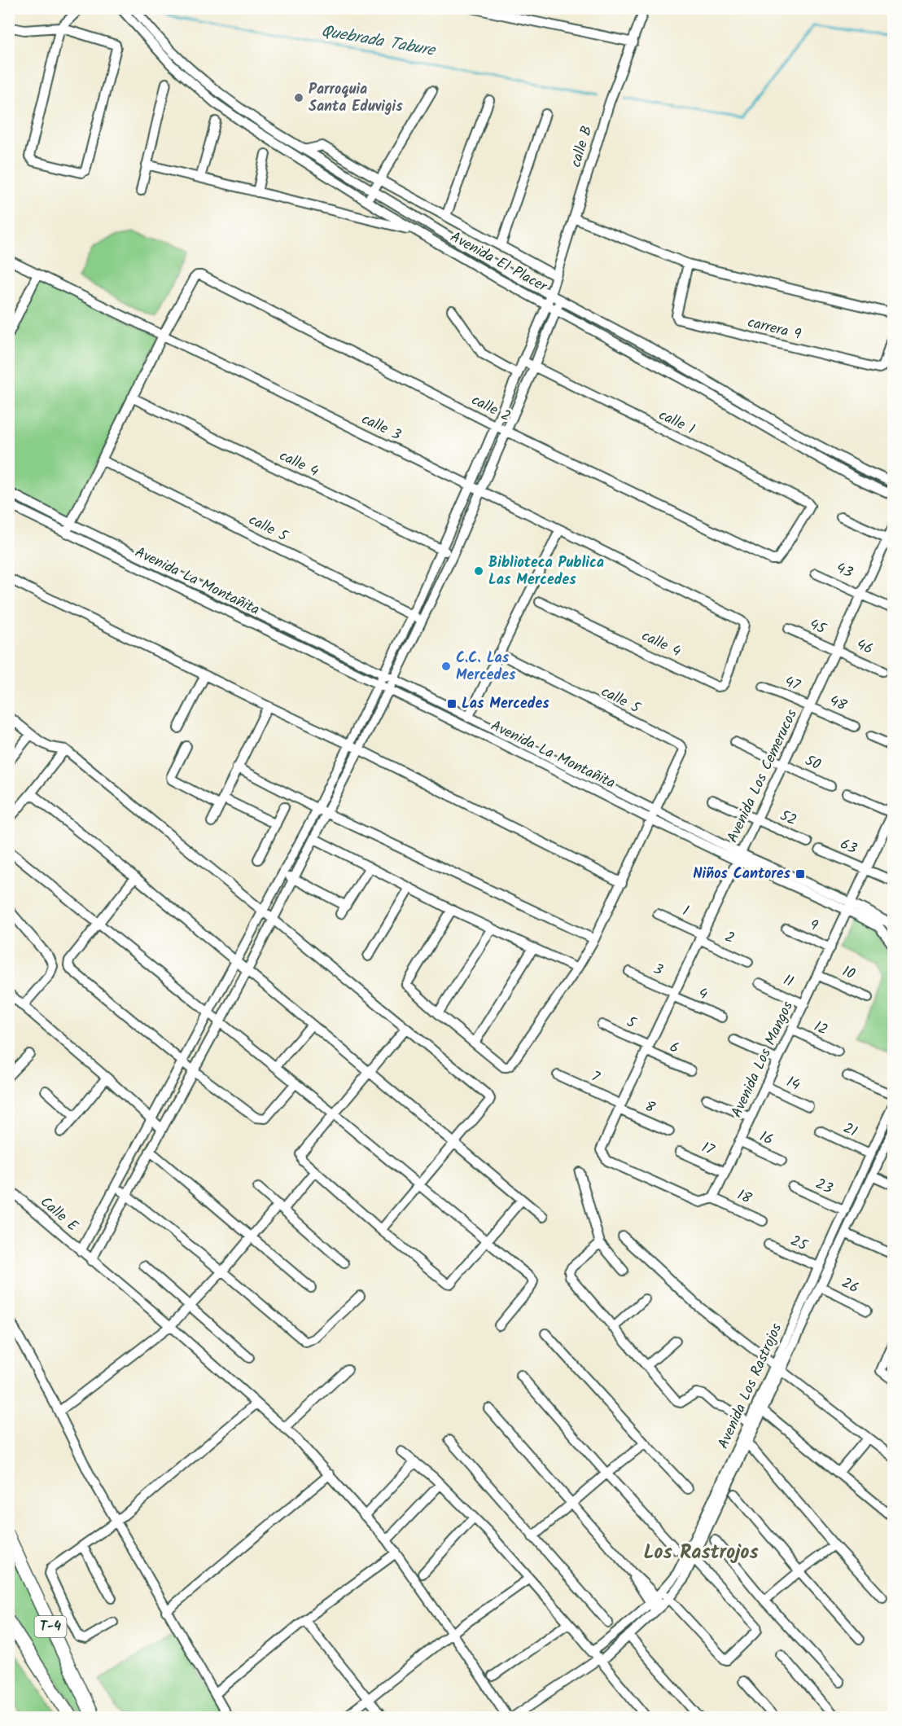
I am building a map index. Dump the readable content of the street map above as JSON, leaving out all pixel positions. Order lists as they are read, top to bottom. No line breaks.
{"streets":{"highway":["T-4"],"street":["calle B","Avenida El Placer","carrera 9","calle 2","calle 1","calle 3","calle 4","calle 5","43","Avenida La Montañita","45","46","47","48","50","Avenida Los Cemerucos","52","63","1","9","2","3","10","11","4","5","12","6","Avenida Los Mangos","7","14","8","21","16","17","23","18","Calle E","25","26","Avenida Los Rastrojos"]},"crossings":[["calle B","Avenida El Placer"],["calle B","calle 2"],["calle B","calle 1"],["calle B","calle 3"],["calle B","calle 4"],["calle B","calle 5"],["calle B","Avenida La Montañita"],["calle B","Calle E"],["calle 2","calle 1"],["calle 2","calle 3"],["calle 3","calle 4"],["calle 5","Avenida La Montañita"],["43","Avenida Los Cemerucos"],["Avenida La Montañita","Avenida Los Cemerucos"],["Avenida La Montañita","Avenida Los Mangos"],["45","46"],["45","Avenida Los Cemerucos"],["46","Avenida Los Cemerucos"],["47","48"],["47","Avenida Los Cemerucos"],["48","Avenida Los Cemerucos"],["50","Avenida Los Cemerucos"],["Avenida Los Cemerucos","52"],["Avenida Los Cemerucos","1"],["Avenida Los Cemerucos","2"],["Avenida Los Cemerucos","3"],["Avenida Los Cemerucos","4"],["Avenida Los Cemerucos","5"],["Avenida Los Cemerucos","6"],["Avenida Los Cemerucos","Avenida Los Mangos"],["Avenida Los Cemerucos","7"],["Avenida Los Cemerucos","8"],["Avenida Los Cemerucos","18"],["63","Avenida Los Mangos"],["1","2"],["9","Avenida Los Mangos"],["3","4"],["10","Avenida Los Mangos"],["11","Avenida Los Mangos"],["5","6"],["12","Avenida Los Mangos"],["Avenida Los Mangos","14"],["Avenida Los Mangos","16"],["Avenida Los Mangos","17"],["Avenida Los Mangos","18"],["7","8"],["21","Avenida Los Rastrojos"],["23","Avenida Los Rastrojos"],["25","Avenida Los Rastrojos"],["26","Avenida Los Rastrojos"]],"districts":["Los Rastrojos"],"water":["Quebrada Tabure"],"places":{"other":["Parroquia Santa Eduvigis","Biblioteca Publica Las Mercedes","C.C. Las Mercedes"],"transit":["Las Mercedes","Niños Cantores"]}}
